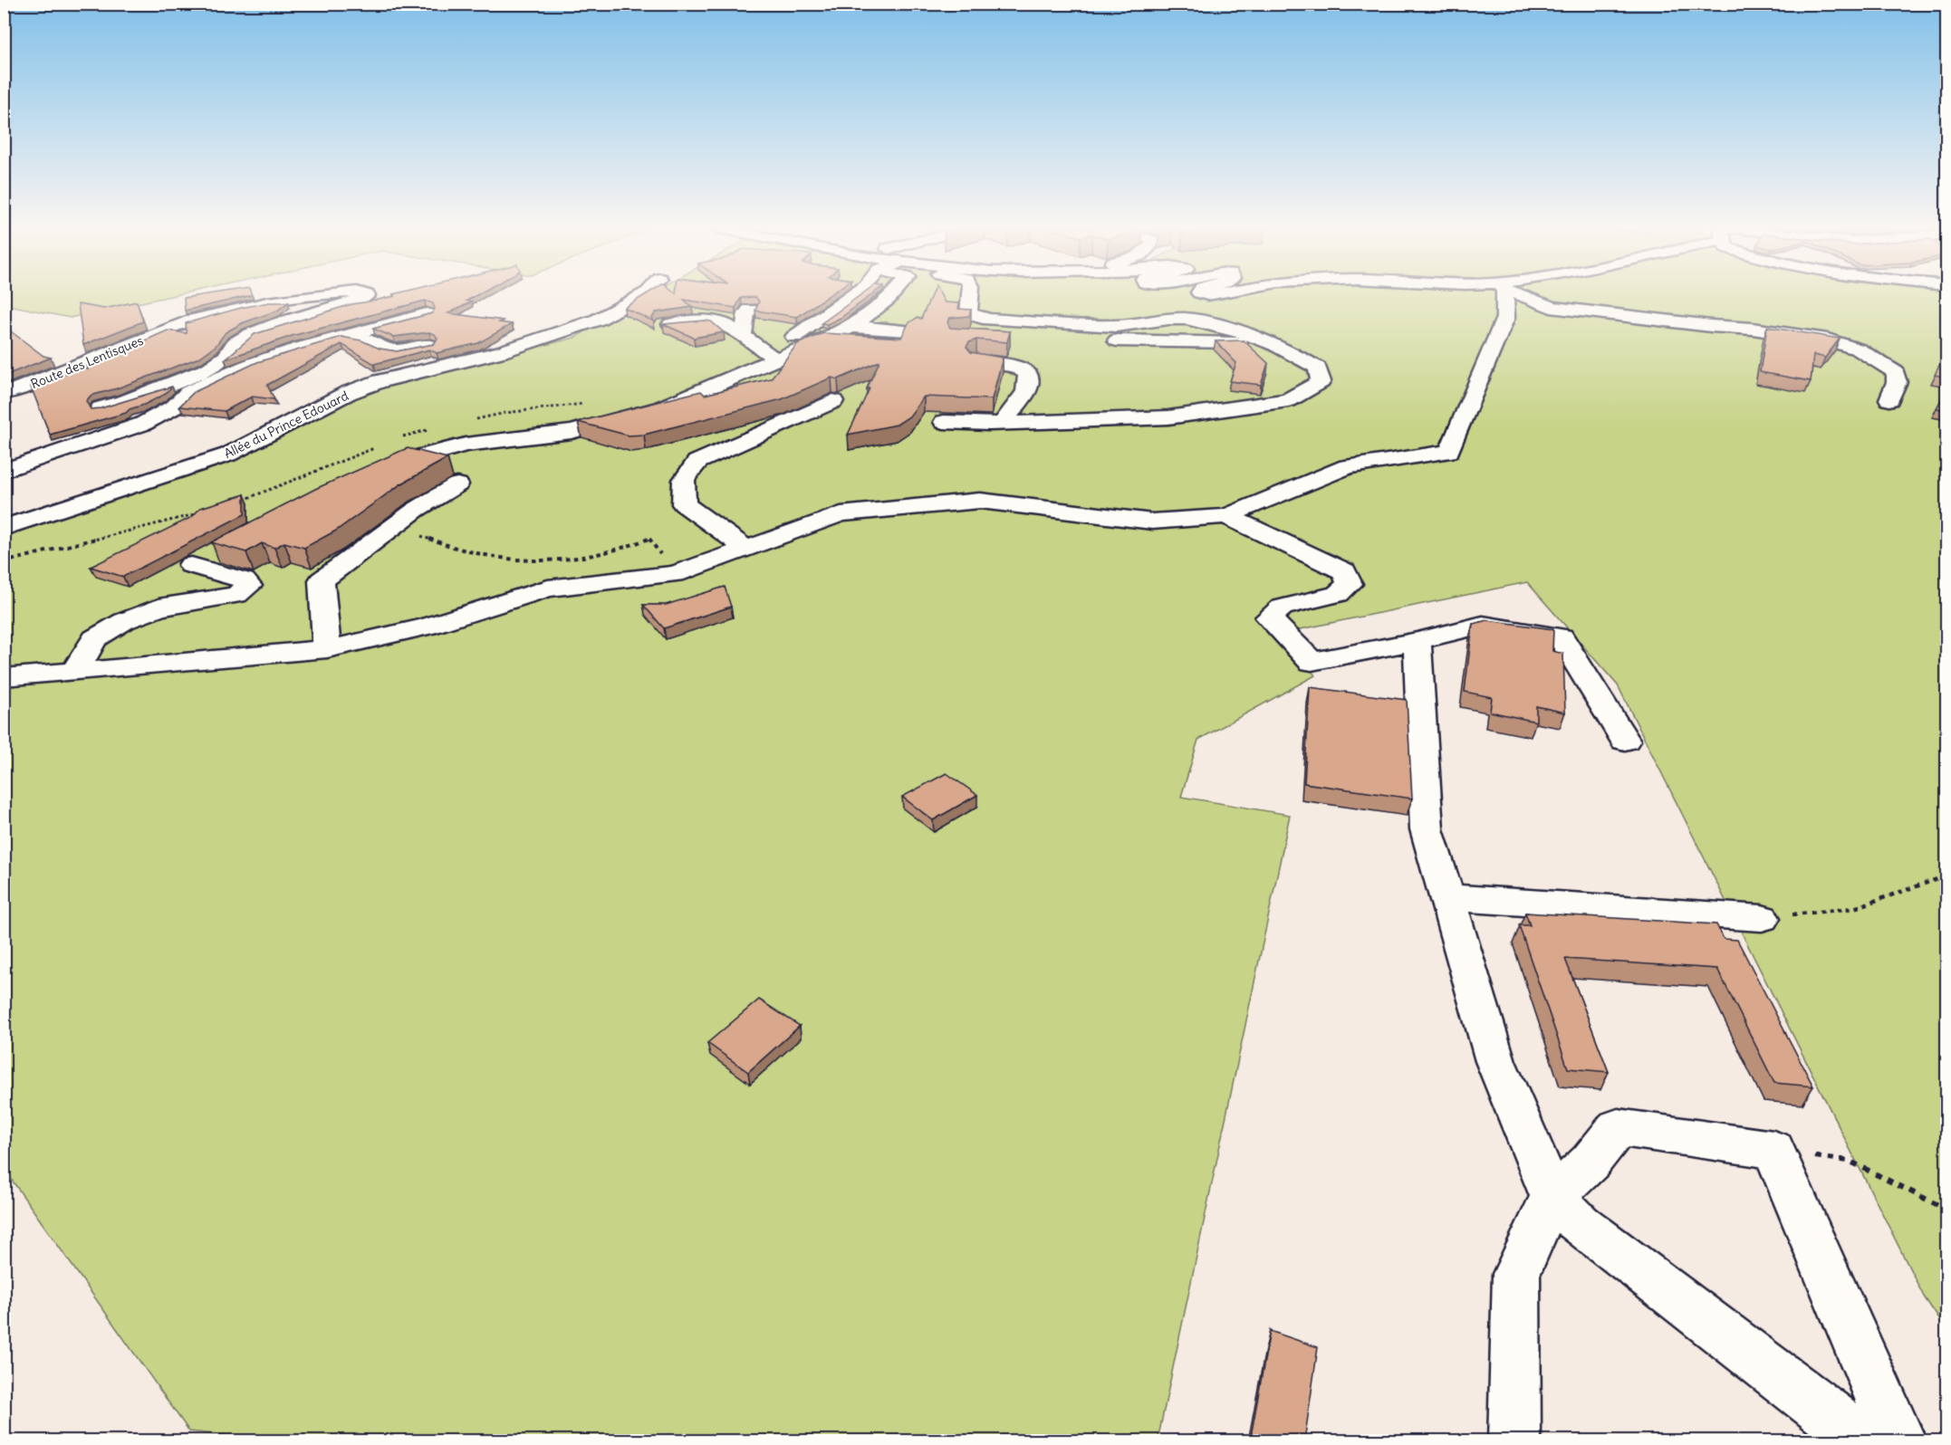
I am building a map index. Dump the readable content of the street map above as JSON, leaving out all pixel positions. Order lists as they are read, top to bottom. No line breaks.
{"streets":{"street":["Route des Lentisques","Allée du Prince Edouard"]}}
